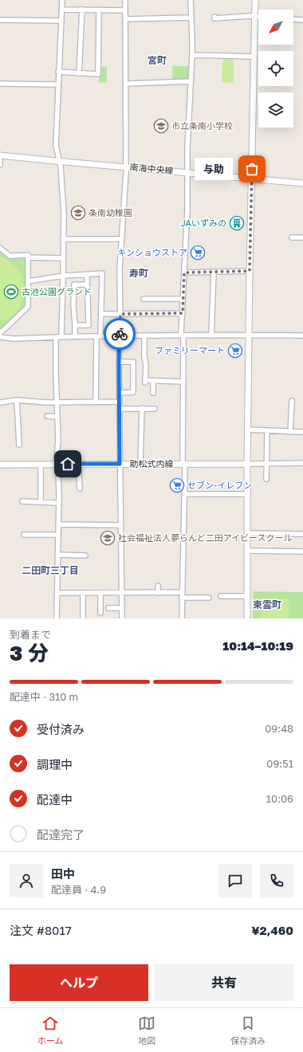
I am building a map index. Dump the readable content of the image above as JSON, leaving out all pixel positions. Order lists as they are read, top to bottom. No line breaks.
{"streets":{"street":["南海中央線","助松式内線"]},"districts":["宮町","寿町","二田町三丁目","東雲町"],"places":{"school or university":["市立条南小学校","条南幼稚園","社会福祉法人夢らんど二田アイビースクール"],"other":["与助"],"building":["JAいずみの"],"supermarket":["キンショウストア","ファミリーマート","セブン-イレブン"],"sports":["古池公園グランド"]},"north":"bottom left","page":{"bubble":"与助","heading":["3 分","到着まで","10:14–10:19"],"panel":["田中","配達員 · 4.9","注文 #8017","¥2,460"],"bar":"配達中 · 310 m","list":[["受付済み","09:48"],["調理中","09:51"],["配達中","10:06"],"配達完了"],"buttons":["ヘルプ","共有"],"tabs":["ホーム","地図","保存済み"]}}
